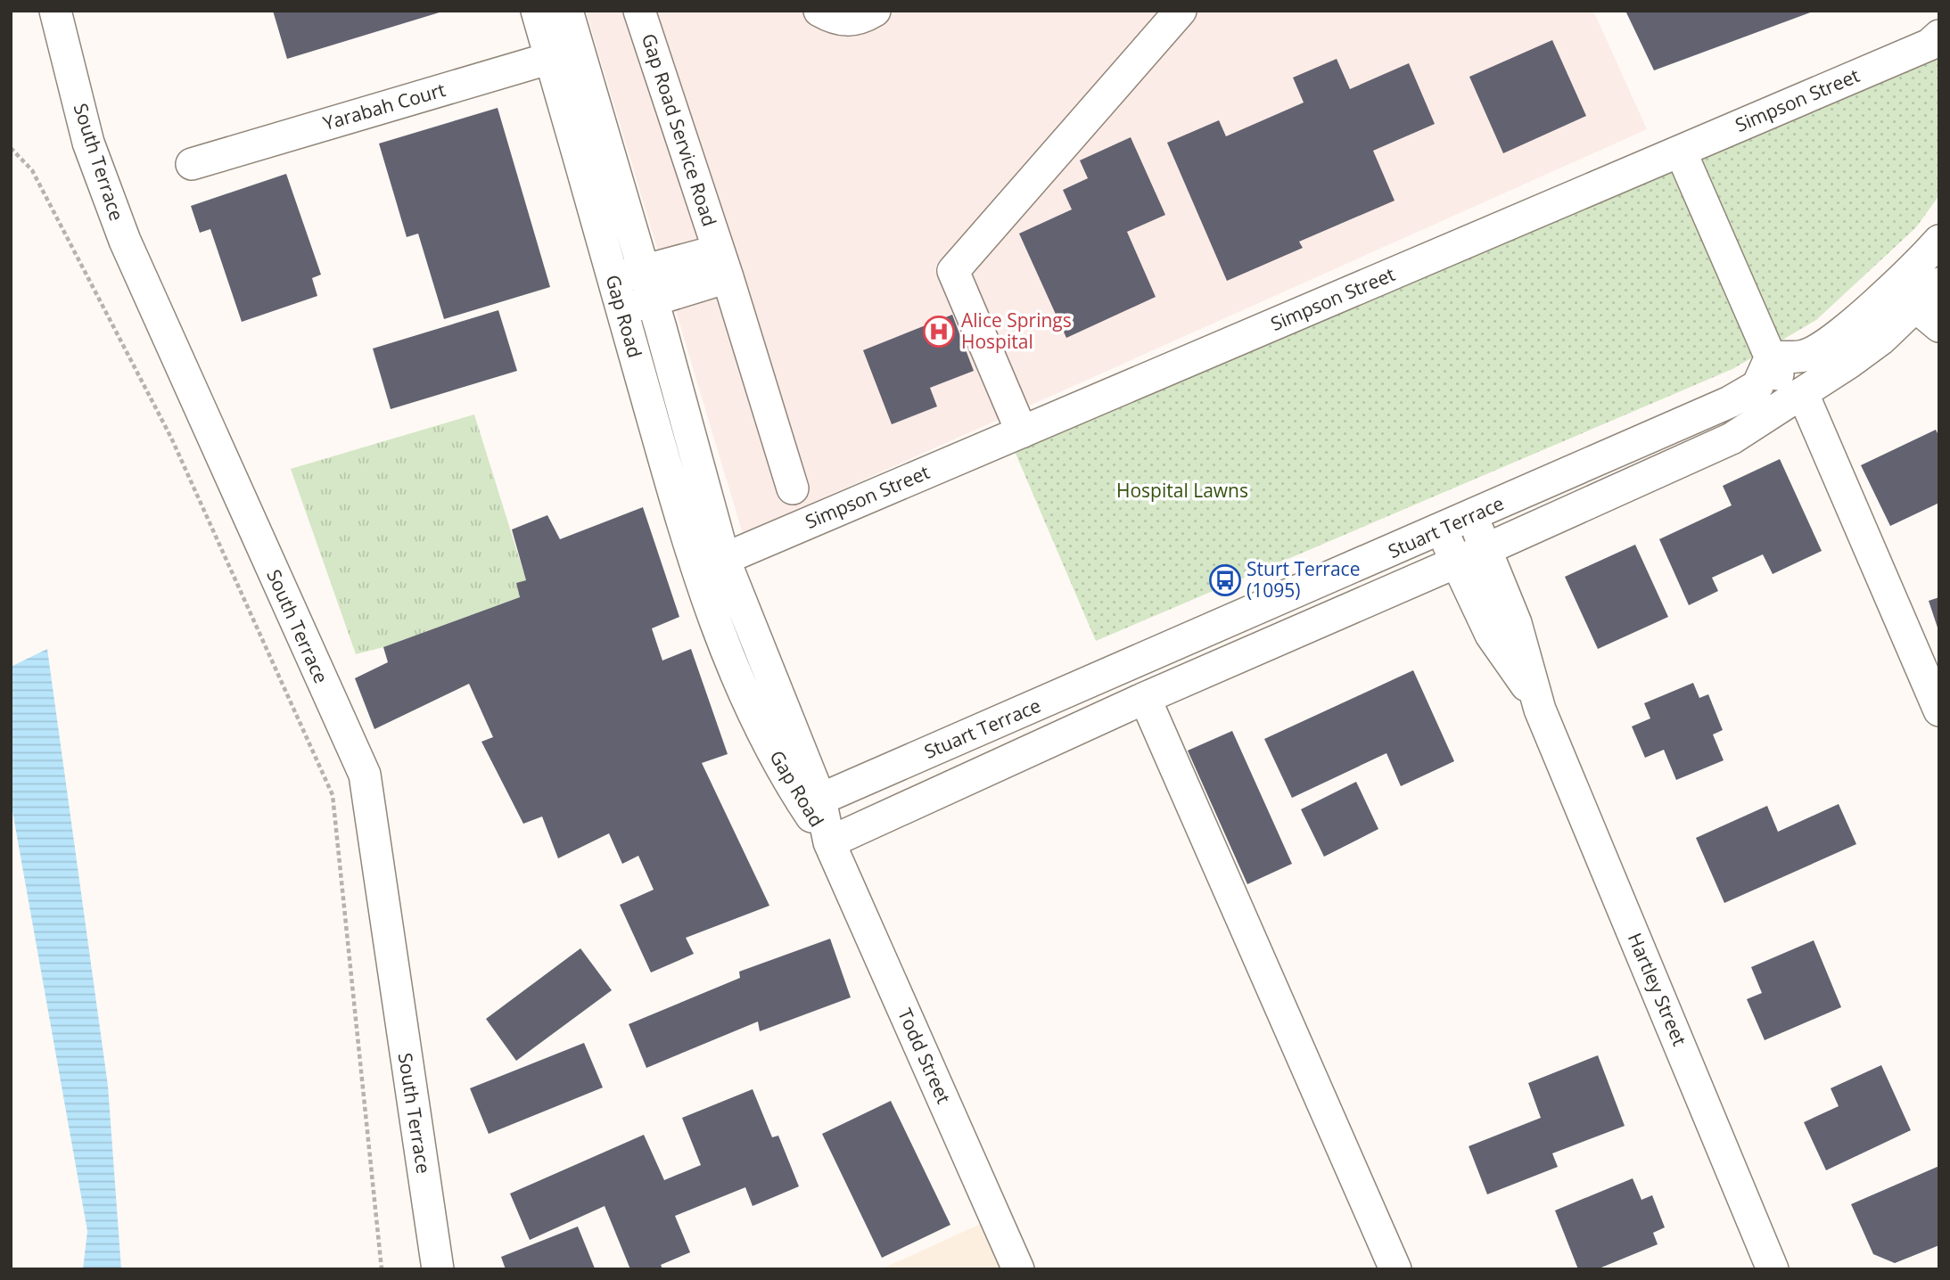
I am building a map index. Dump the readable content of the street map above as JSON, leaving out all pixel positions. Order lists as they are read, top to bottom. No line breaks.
{"streets":{"street":["Simpson Street","Yarabah Court","Gap Road Service Road","South Terrace","Gap Road","Stuart Terrace","Hartley Street","Todd Street"]},"crossings":[["Simpson Street","Gap Road"],["Yarabah Court","Gap Road"],["Gap Road Service Road","Gap Road"],["Gap Road","Stuart Terrace"],["Gap Road","Todd Street"],["Stuart Terrace","Hartley Street"],["Stuart Terrace","Todd Street"]],"parks":["Hospital Lawns"],"places":{"hospital":["Alice Springs Hospital"],"bus stop":["Sturt Terrace (1095)"]}}
